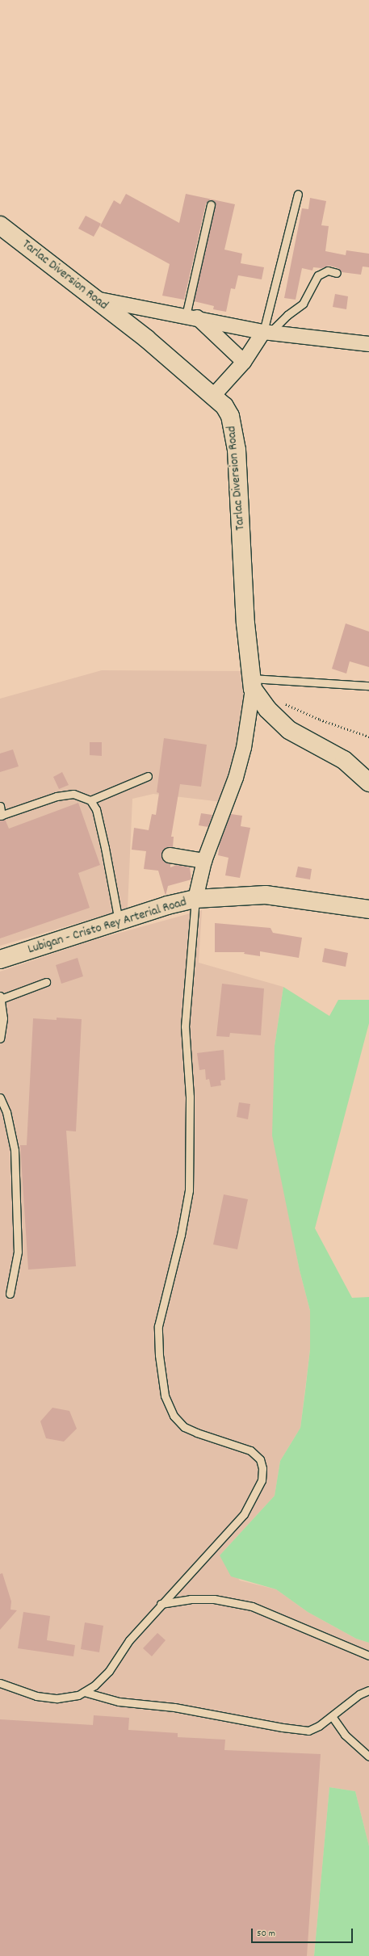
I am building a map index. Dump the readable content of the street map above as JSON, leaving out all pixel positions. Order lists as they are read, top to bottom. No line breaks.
{"streets":{"main road":["Tarlac Diversion Road","Lubigan - Cristo Rey Arterial Road"]},"scale_bar":"50 m"}
